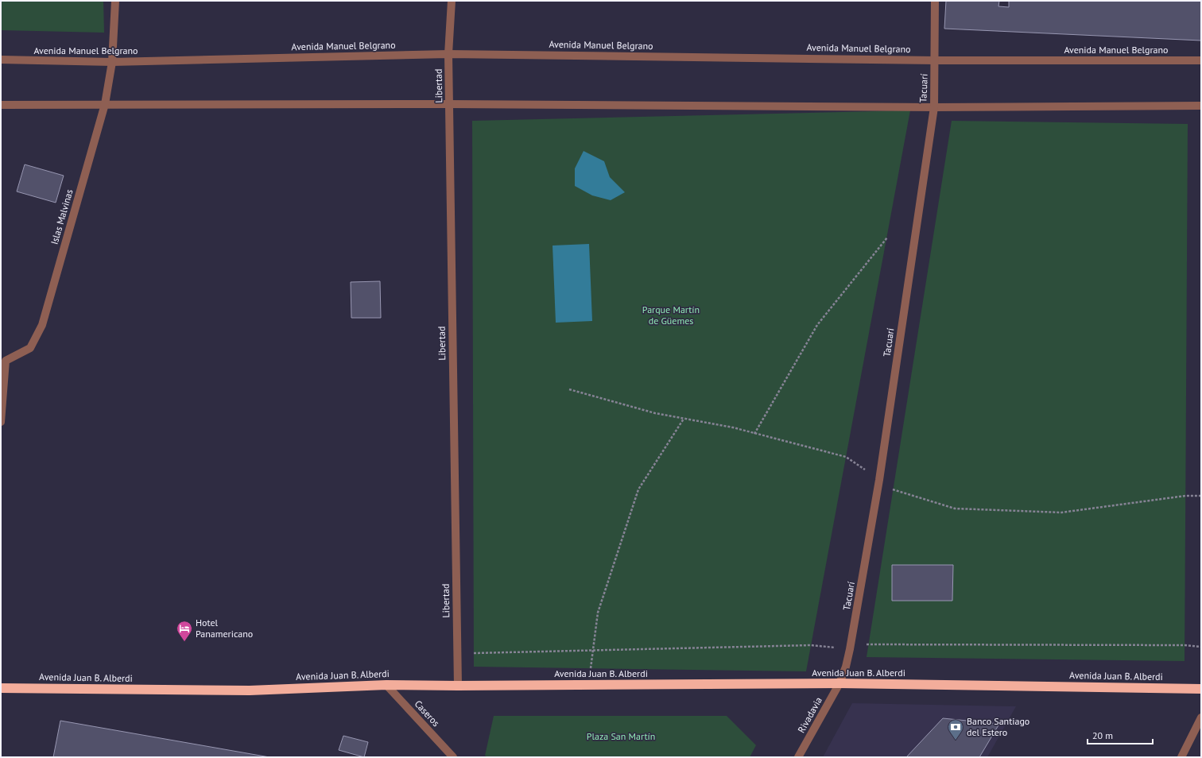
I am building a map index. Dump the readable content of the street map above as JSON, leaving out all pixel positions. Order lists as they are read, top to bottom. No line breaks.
{"streets":{"highway":["Avenida Juan B. Alberdi"],"street":["Avenida Manuel Belgrano","Libertad","Tacuarí","Islas Malvinas","Caseros","Rivadavia"]},"crossings":[["Avenida Manuel Belgrano","Libertad"],["Avenida Manuel Belgrano","Tacuarí"],["Avenida Manuel Belgrano","Islas Malvinas"],["Libertad","Avenida Juan B. Alberdi"],["Tacuarí","Avenida Juan B. Alberdi"],["Tacuarí","Rivadavia"],["Avenida Juan B. Alberdi","Caseros"],["Avenida Juan B. Alberdi","Rivadavia"]],"parks":["Parque Martín de Güemes","Plaza San Martín"],"places":{"hotel":["Hotel Panamericano"],"bank":["Banco Santiago del Estero"]},"scale_bar":"20 m"}
